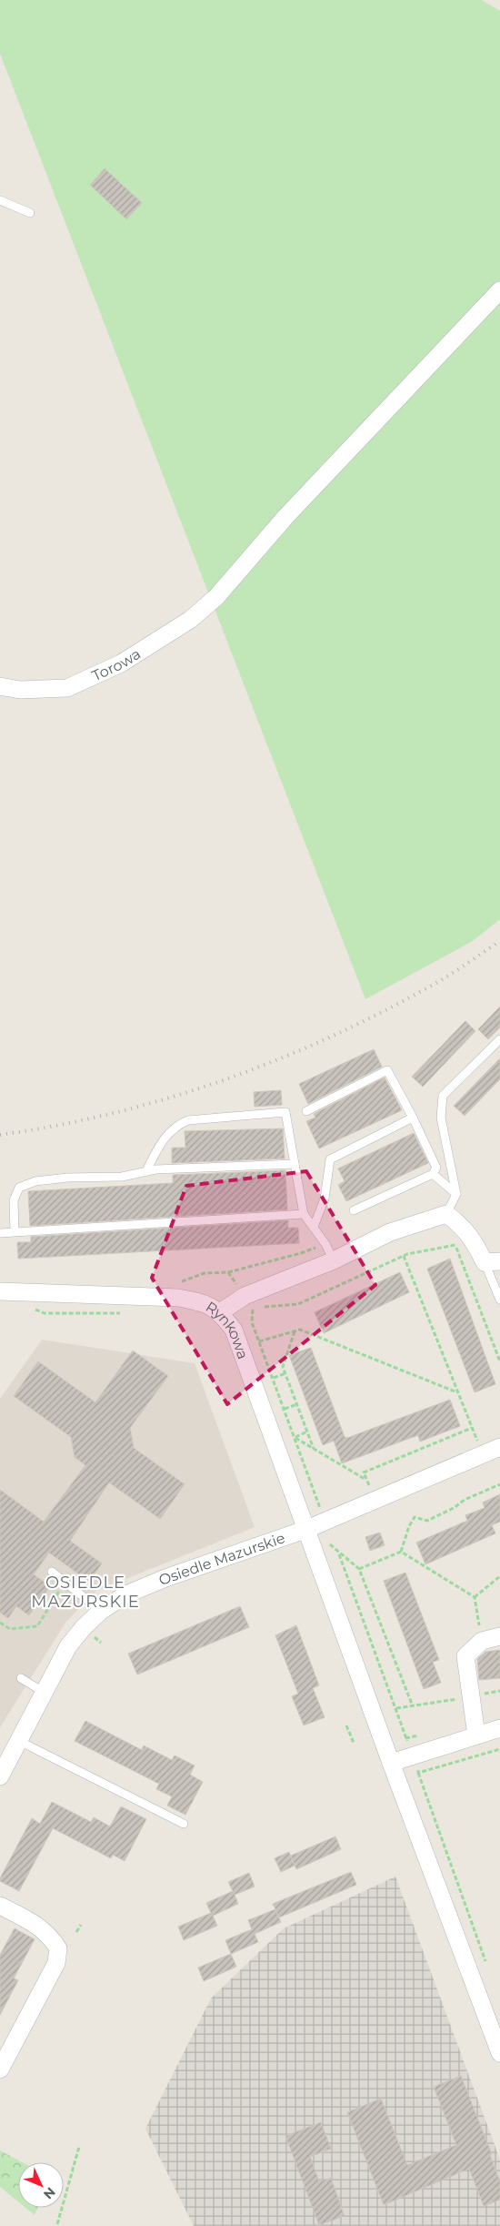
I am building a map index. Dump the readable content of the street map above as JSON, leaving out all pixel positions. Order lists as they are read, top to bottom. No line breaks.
{"streets":{"street":["Torowa","Rynkowa","Osiedle Mazurskie"]},"crossings":[["Rynkowa","Osiedle Mazurskie"]],"districts":["OSIEDLE MAZURSKIE"],"north":"bottom right"}
